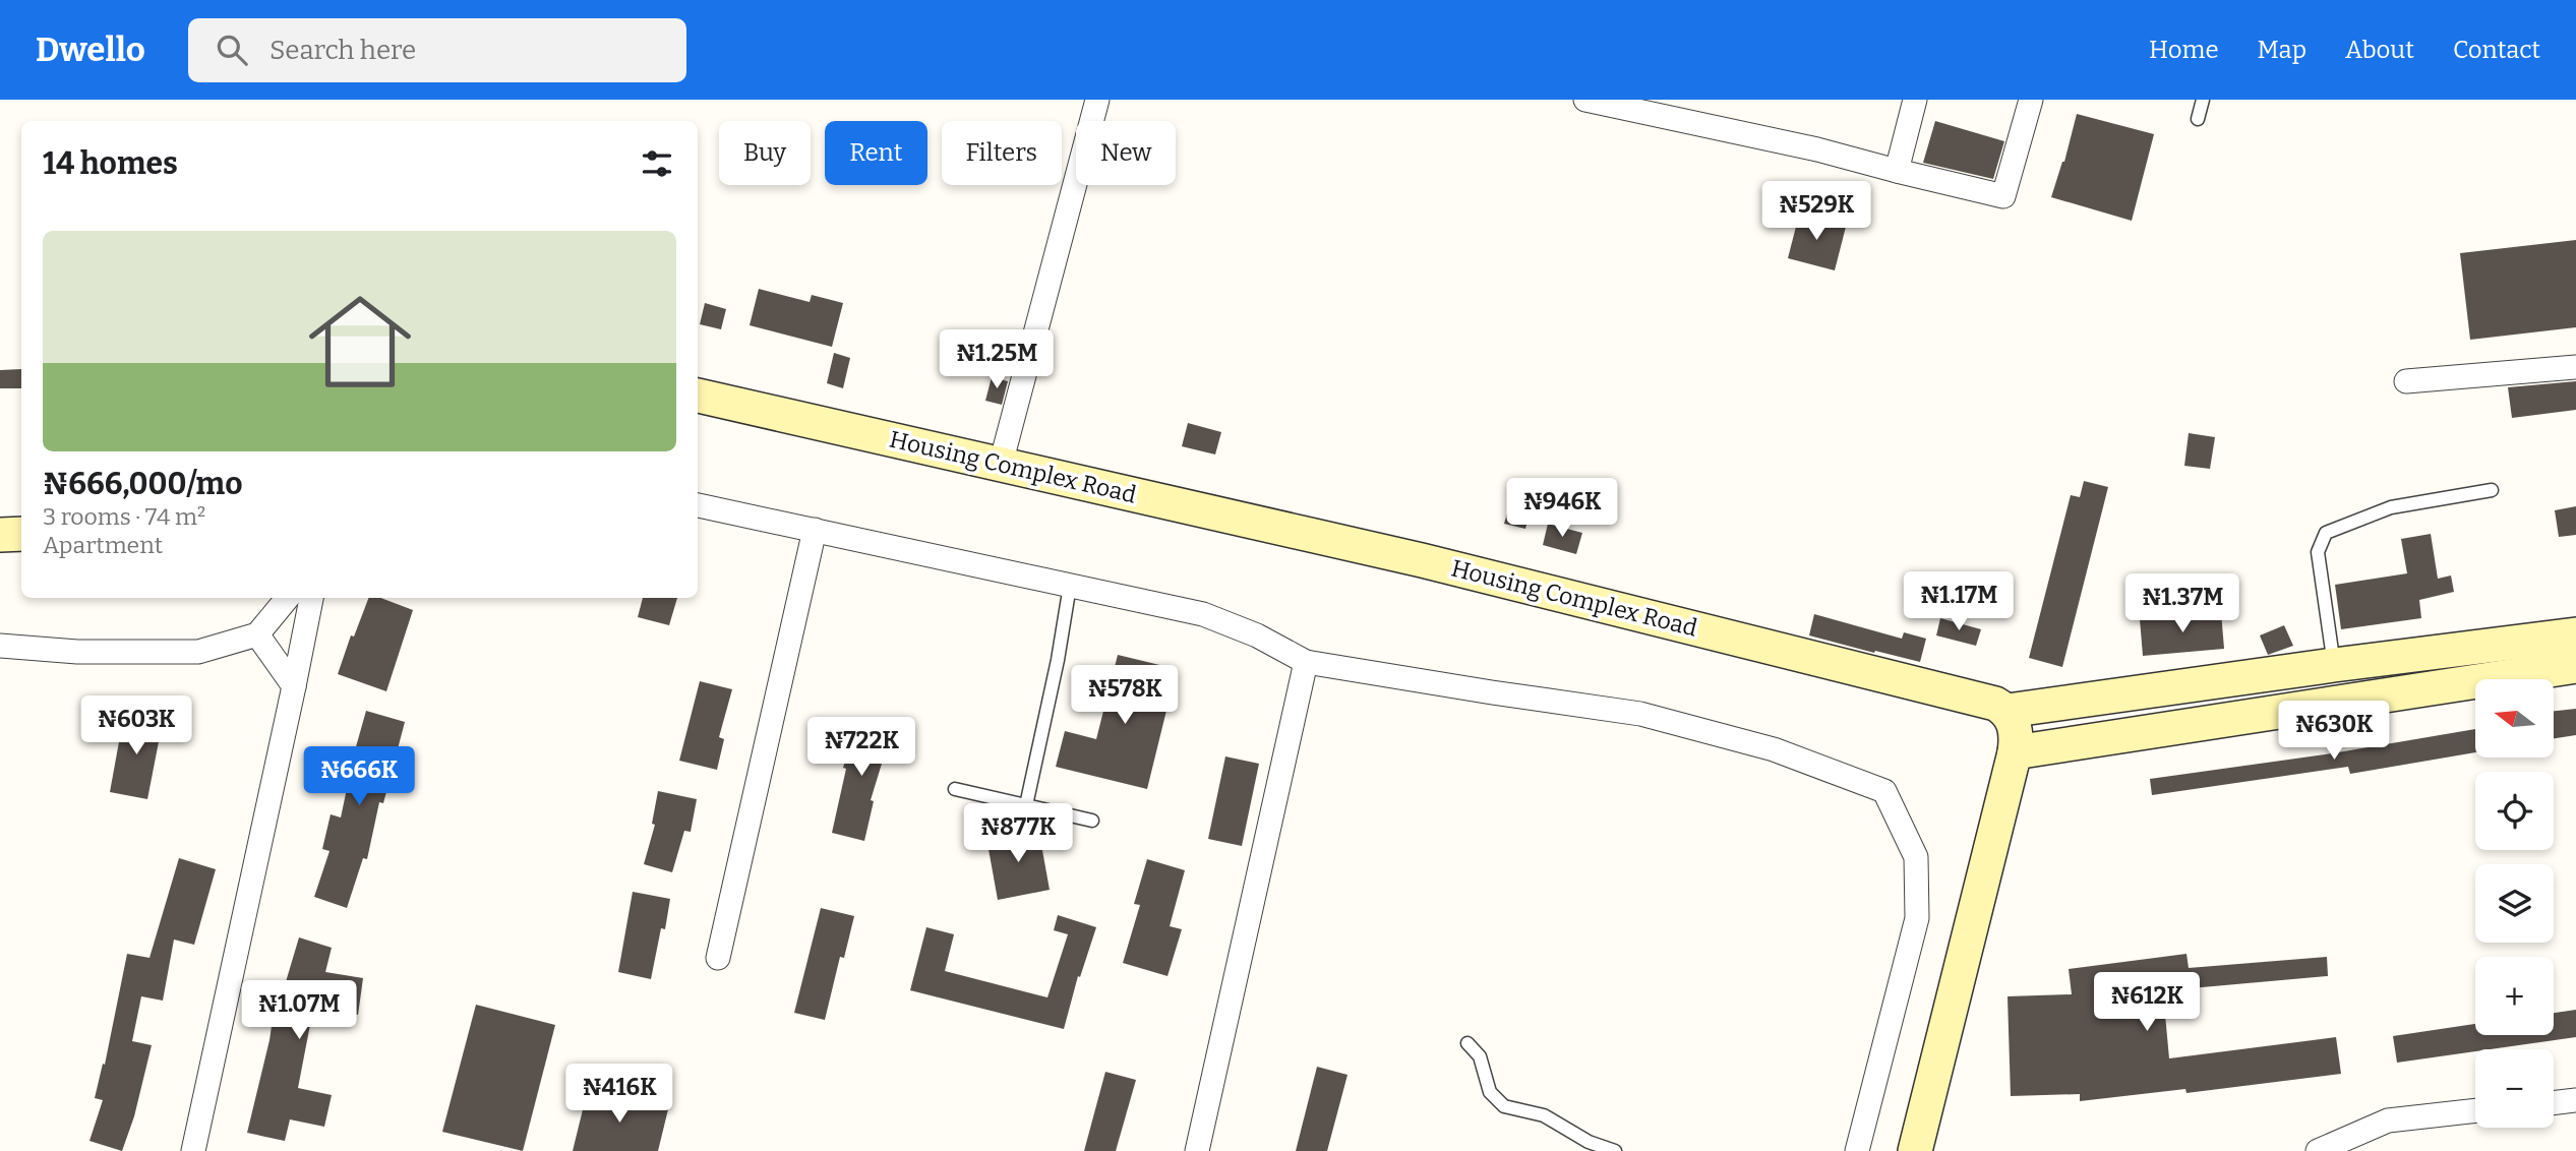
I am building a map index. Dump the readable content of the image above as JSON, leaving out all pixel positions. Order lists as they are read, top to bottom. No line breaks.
{"streets":{"street":["Housing Complex Road"]},"north":"left","page":{"header":"Dwello","search":"Search here","nav":["Home","Map","About","Contact"],"chip":["Buy","Rent","Filters","New"],"heading":"14 homes","price":["₦529K","₦1.25M","₦946K","₦1.17M","₦1.37M","₦578K","₦603K","₦630K","₦722K","₦666K","₦877K","₦612K","₦1.07M","₦416K"],"list":[{"name":"₦666,000/mo","note":"3 rooms · 74 m² · Apartment"}],"map_buttons":["+","−"]}}
